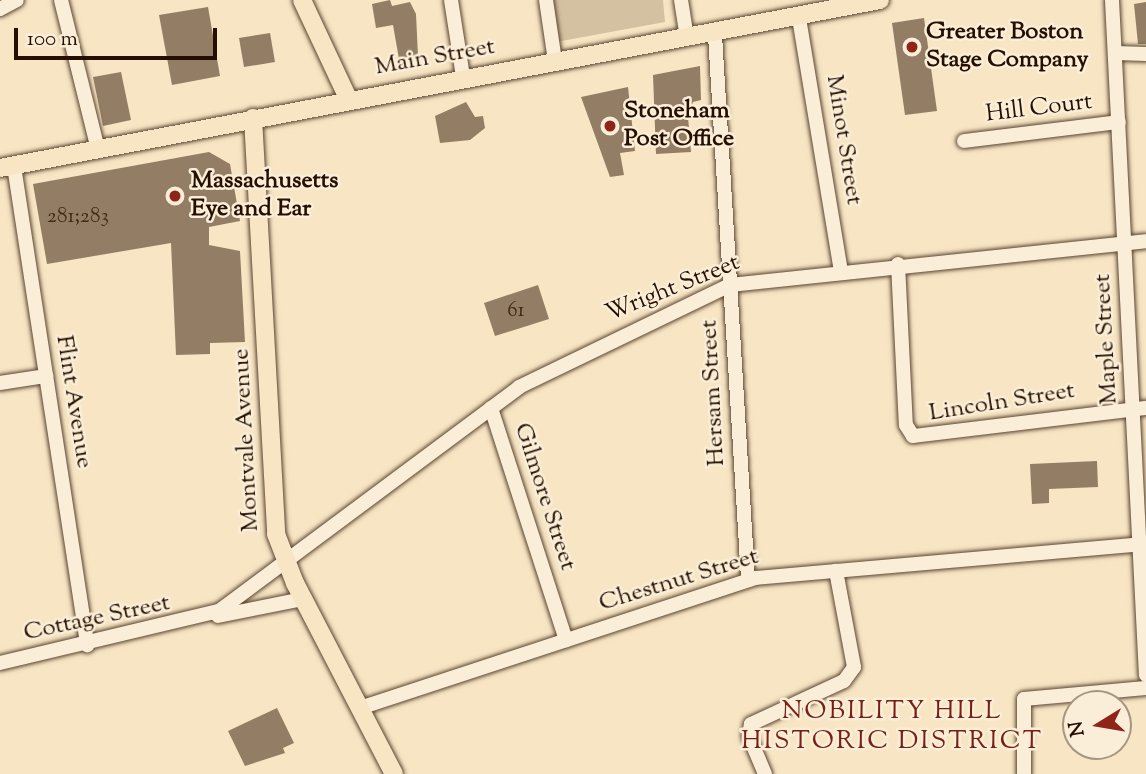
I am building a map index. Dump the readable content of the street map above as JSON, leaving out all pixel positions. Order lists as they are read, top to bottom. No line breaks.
{"streets":{"main road":["Main Street","Montvale Avenue"],"street":["Hill Court","Minot Street","Wright Street","Maple Street","Hersam Street","Flint Avenue","Lincoln Street","Gilmore Street","Chestnut Street","Cottage Street"]},"crossings":[["Main Street","Minot Street"],["Main Street","Hersam Street"],["Main Street","Flint Avenue"],["Main Street","Montvale Avenue"],["Hill Court","Maple Street"],["Minot Street","Wright Street"],["Wright Street","Maple Street"],["Wright Street","Hersam Street"],["Wright Street","Lincoln Street"],["Wright Street","Montvale Avenue"],["Wright Street","Gilmore Street"],["Wright Street","Cottage Street"],["Maple Street","Lincoln Street"],["Maple Street","Chestnut Street"],["Hersam Street","Chestnut Street"],["Flint Avenue","Cottage Street"],["Montvale Avenue","Chestnut Street"],["Montvale Avenue","Cottage Street"],["Gilmore Street","Chestnut Street"]],"districts":["NOBILITY HILL HISTORIC DISTRICT"],"places":["Greater Boston Stage Company","Stoneham Post Office","Massachusetts Eye and Ear"],"house_numbers":["281;283","61"],"scale_bar":"100 m","north":"left"}
